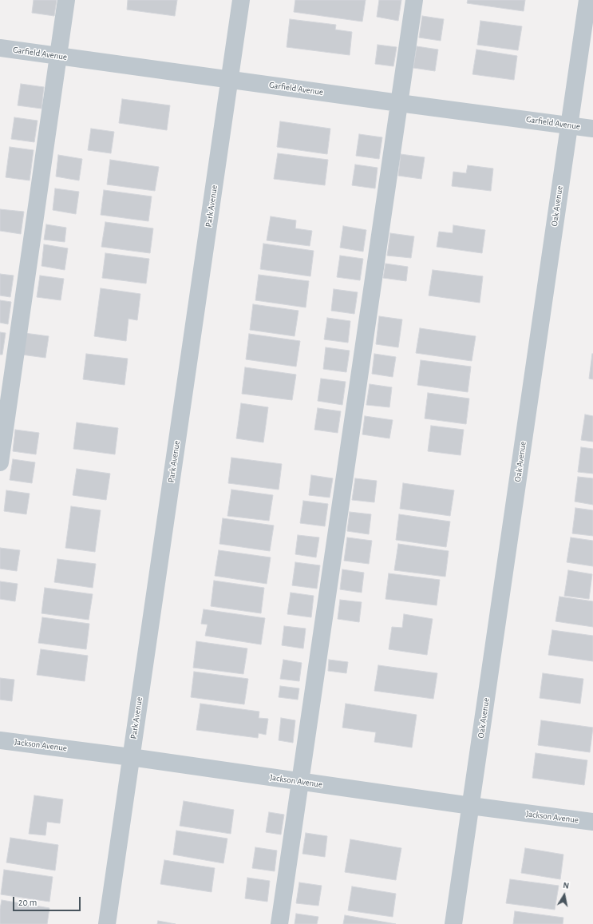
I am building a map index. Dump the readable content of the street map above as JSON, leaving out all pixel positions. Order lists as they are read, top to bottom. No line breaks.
{"streets":{"street":["Garfield Avenue","Park Avenue","Oak Avenue","Jackson Avenue"]},"crossings":[["Garfield Avenue","Park Avenue"],["Garfield Avenue","Oak Avenue"],["Park Avenue","Jackson Avenue"],["Oak Avenue","Jackson Avenue"]],"scale_bar":"20 m","north":"top"}
